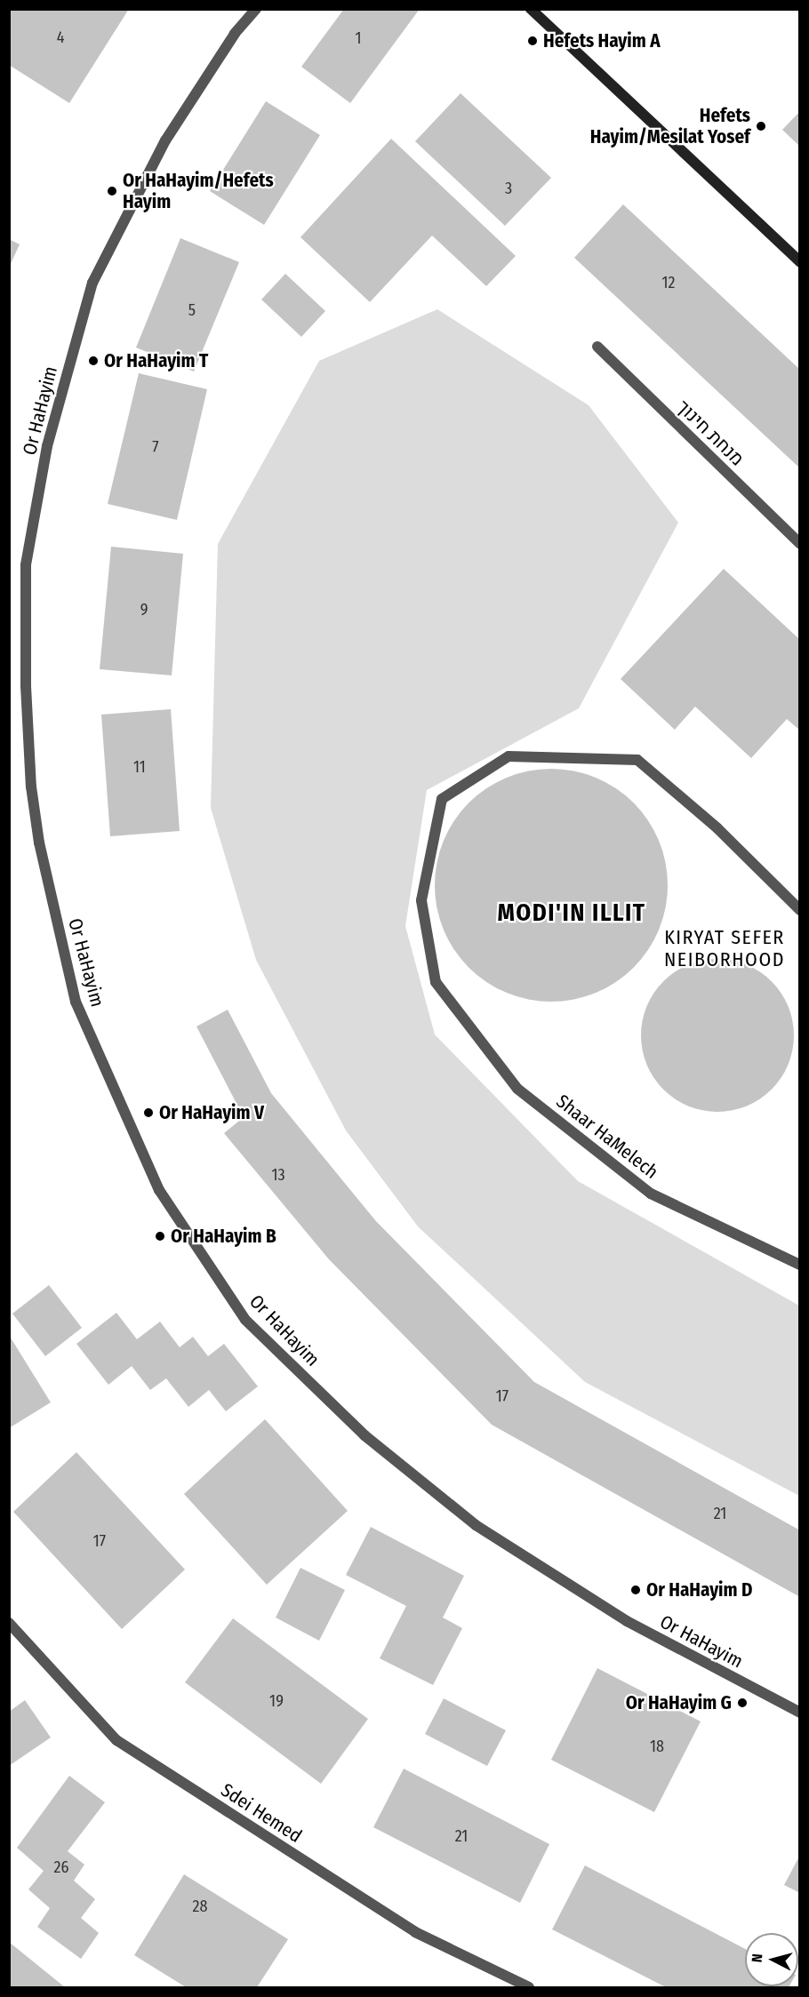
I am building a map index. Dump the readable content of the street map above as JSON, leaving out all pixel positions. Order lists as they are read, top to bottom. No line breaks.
{"streets":{"street":["Or HaHayim","מנחת חינוך","Shaar HaMelech","Sdei Hemed"]},"districts":["MODI'IN ILLIT","KIRYAT SEFER NEIBORHOOD"],"places":["Hefets Hayim A","Hefets Hayim/Mesilat Yosef","Or HaHayim/Hefets Hayim","Or HaHayim T","Or HaHayim V","Or HaHayim B","Or HaHayim D","Or HaHayim G"],"house_numbers":["4","1","3","12","5","7","9","11","13","17","21","17","19","18","21","26","28"],"north":"left"}
